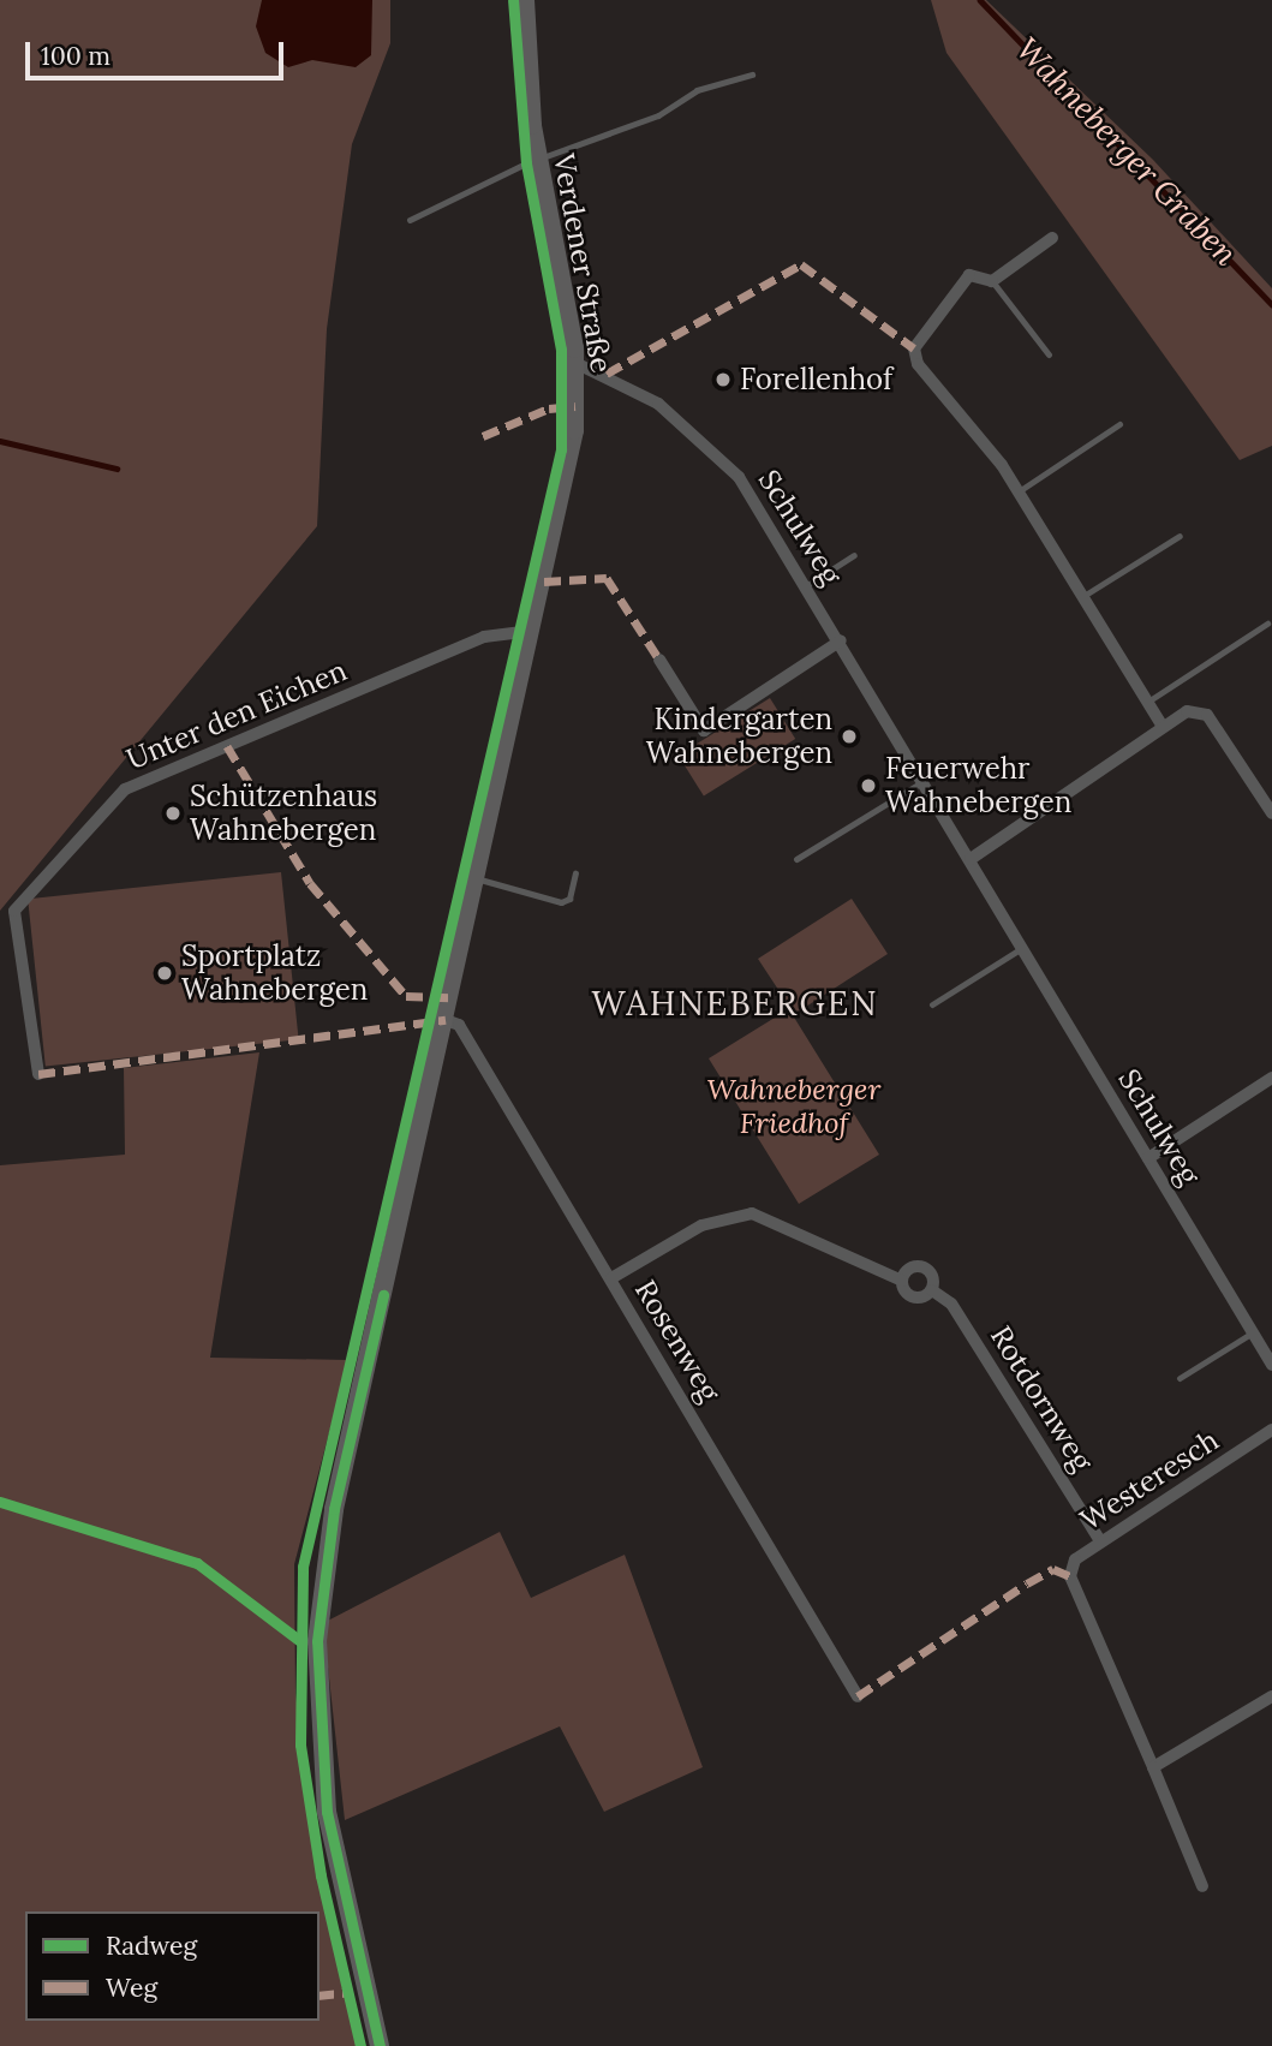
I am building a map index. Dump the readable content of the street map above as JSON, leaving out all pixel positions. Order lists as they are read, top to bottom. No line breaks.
{"streets":{"street":["Verdener Straße","Schulweg","Unter den Eichen","Rosenweg","Rotdornweg","Westeresch"]},"crossings":[["Verdener Straße","Schulweg"],["Verdener Straße","Unter den Eichen"],["Verdener Straße","Rosenweg"],["Rosenweg","Rotdornweg"],["Rotdornweg","Westeresch"]],"districts":["WAHNEBERGEN"],"water":["Wahneberger Graben"],"parks":["Wahneberger Friedhof"],"places":["Forellenhof","Kindergarten Wahnebergen","Feuerwehr Wahnebergen","Schützenhaus Wahnebergen","Sportplatz Wahnebergen"],"legend":["Radweg","Weg"],"scale_bar":"100 m"}
